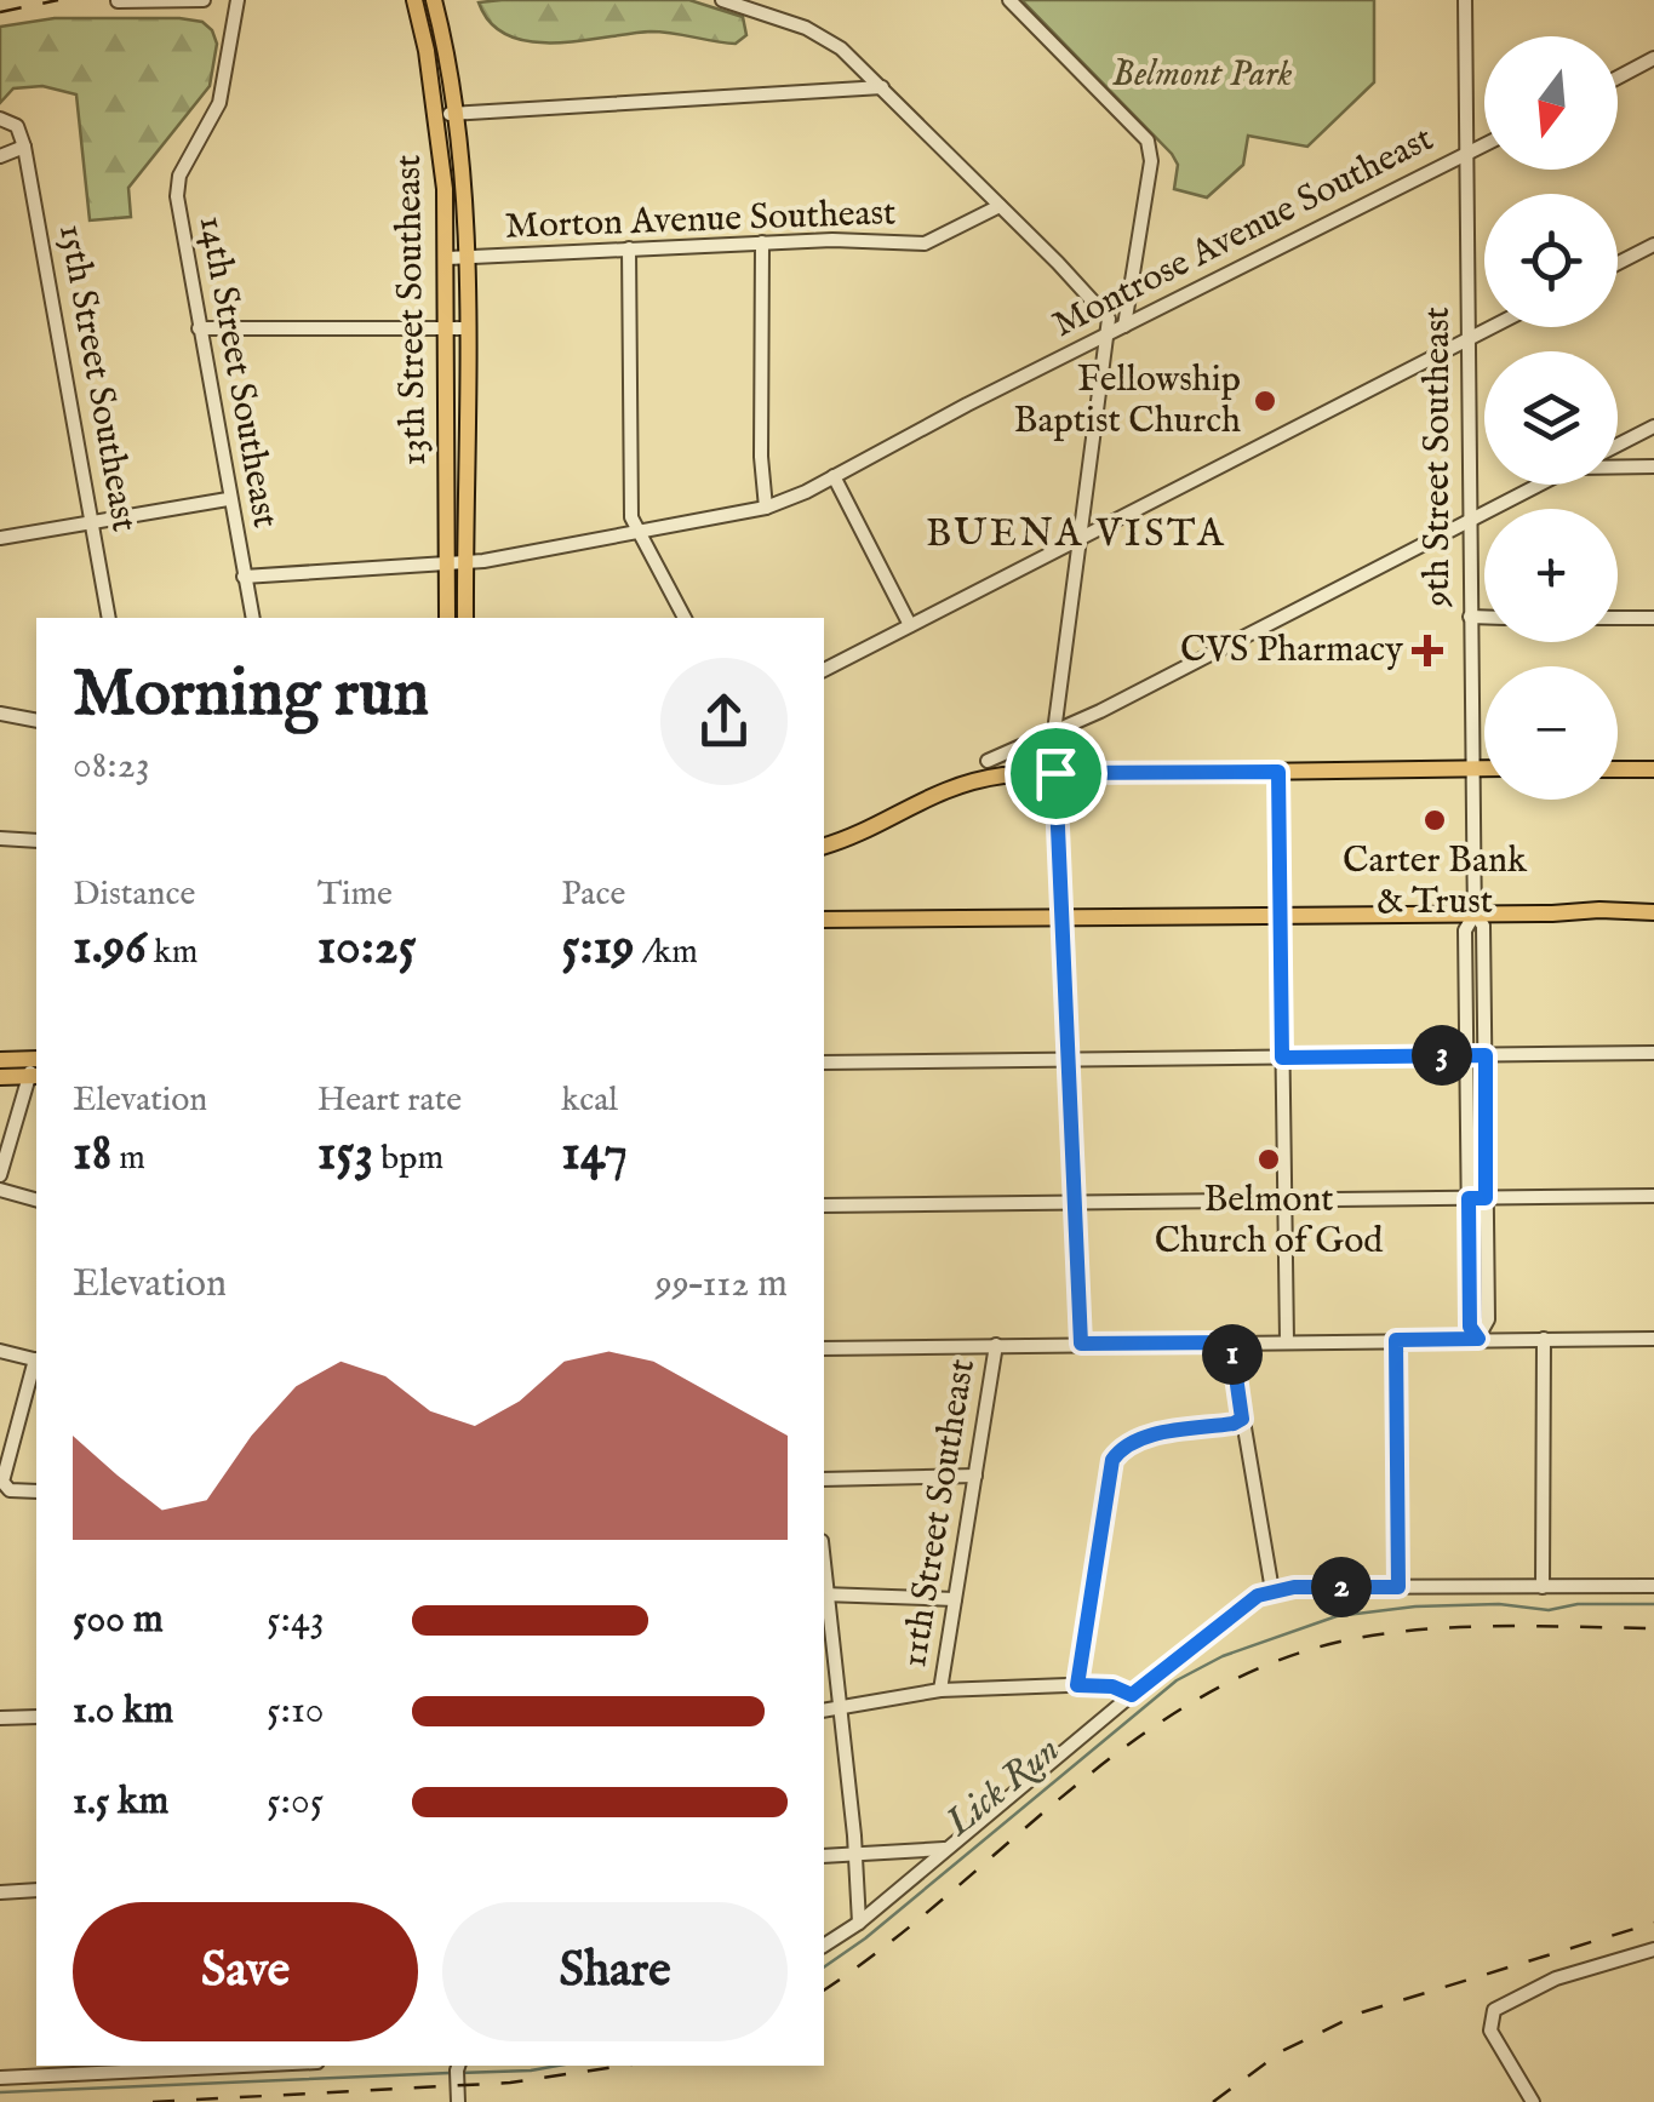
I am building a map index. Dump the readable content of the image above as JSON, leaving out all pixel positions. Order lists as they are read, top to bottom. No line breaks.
{"streets":{"main road":["13th Street Southeast"],"street":["Morton Avenue Southeast","Montrose Avenue Southeast","14th Street Southeast","15th Street Southeast","9th Street Southeast","11th Street Southeast"]},"crossings":[["Morton Avenue Southeast","13th Street Southeast"],["Montrose Avenue Southeast","13th Street Southeast"],["Montrose Avenue Southeast","14th Street Southeast"],["Montrose Avenue Southeast","9th Street Southeast"]],"districts":["BUENA VISTA"],"water":["Lick Run"],"parks":["Belmont Park"],"places":{"other":["Fellowship Baptist Church","Carter Bank & Trust","Belmont Church of God"],"health":["CVS Pharmacy"]},"north":"bottom","page":{"map_buttons":["+","−"],"heading":["Morning run","08:23"],"stats":[["Distance","1.96 km"],["Time","10:25"],["Pace","5:19 /km"],["Elevation","18 m"],["Heart rate","153 bpm"],["kcal","147"]],"pins":["3","1","2"],"chart":["Elevation","99–112 m"],"list":[{"name":"500 m","note":"5:43"},{"name":"1.0 km","note":"5:10"},{"name":"1.5 km","note":"5:05"}],"buttons":["Save","Share"]}}
